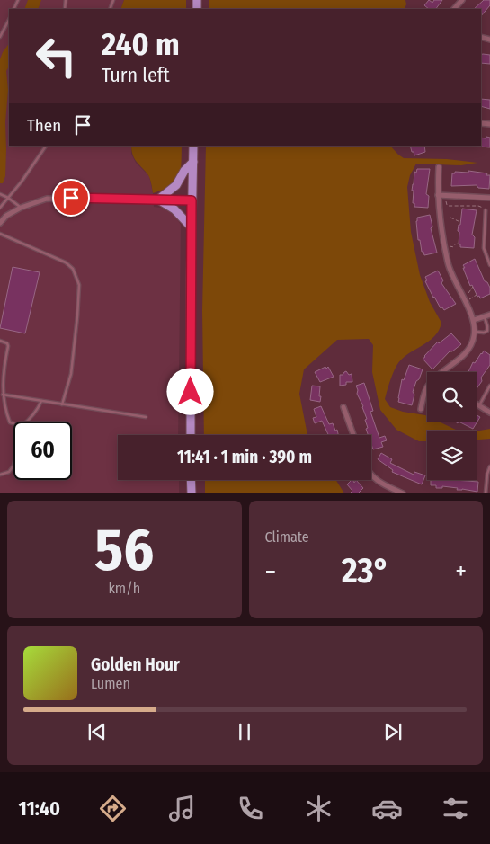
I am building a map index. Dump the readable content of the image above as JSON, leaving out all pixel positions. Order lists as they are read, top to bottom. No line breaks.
{"page":{"turn":["240 m","Turn left"],"then":"Then","limit":"60","trip":"11:41 · 1 min · 390 m","tile":[["56","km/h"],"Climate"],"heat":["−","23°","+"],"song":["Golden Hour","Lumen"],"tabs":"11:40"}}
